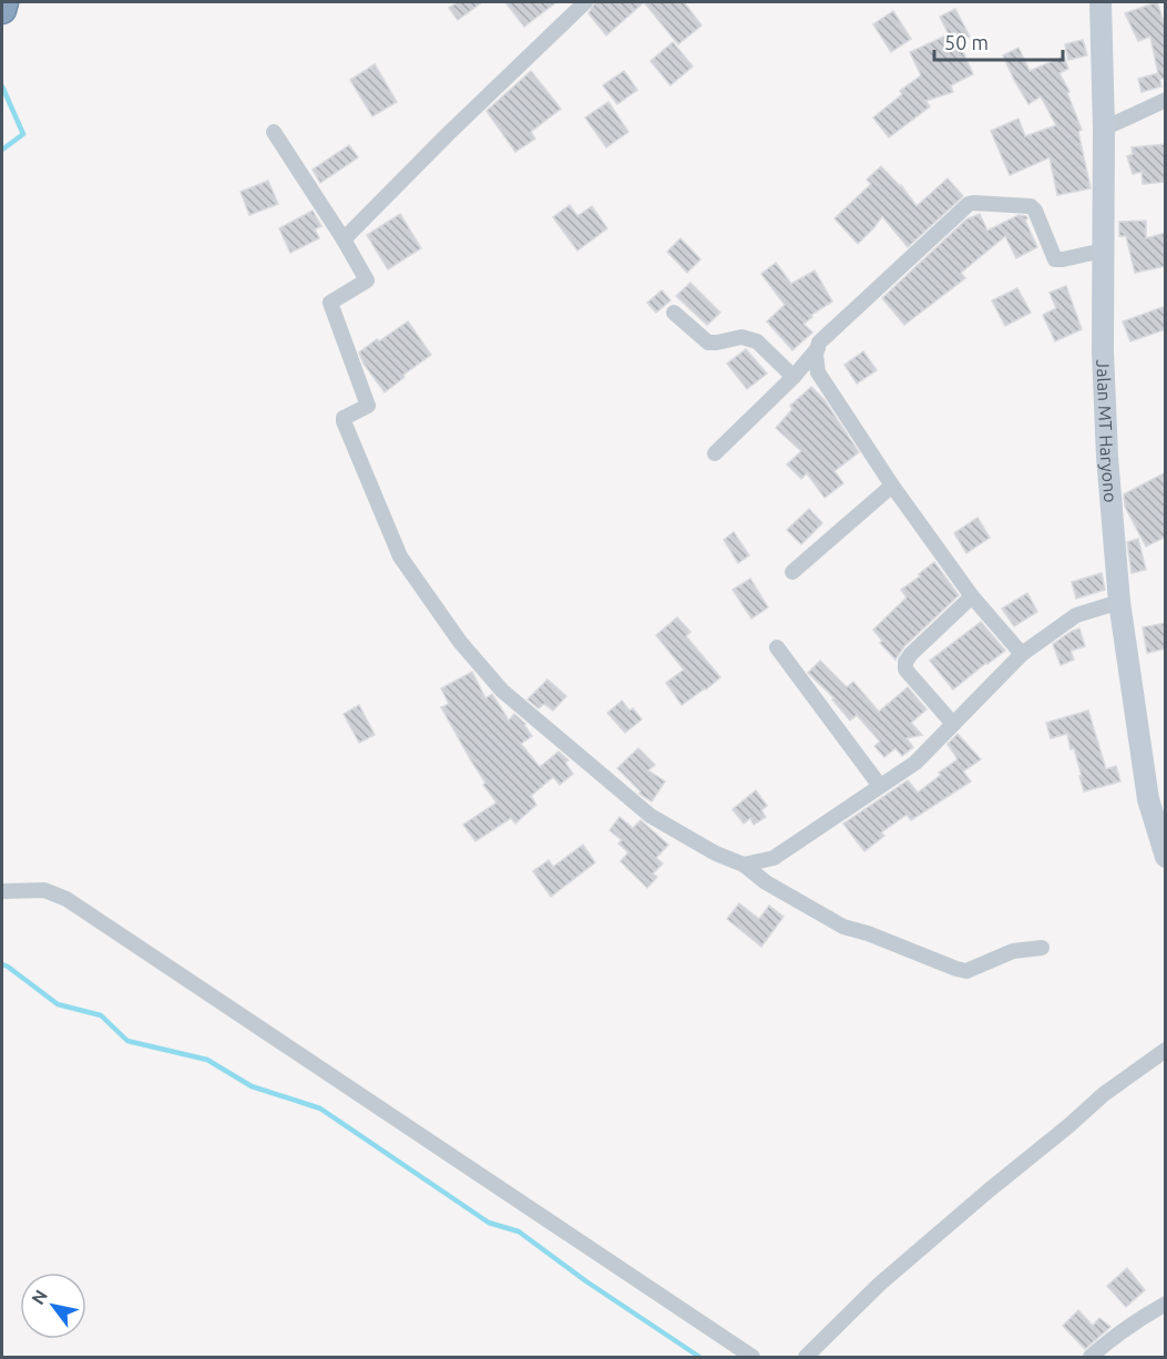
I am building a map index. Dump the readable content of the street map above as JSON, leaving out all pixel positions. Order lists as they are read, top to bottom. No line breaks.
{"streets":{"main road":["Jalan MT Haryono"]},"scale_bar":"50 m","north":"top left"}
